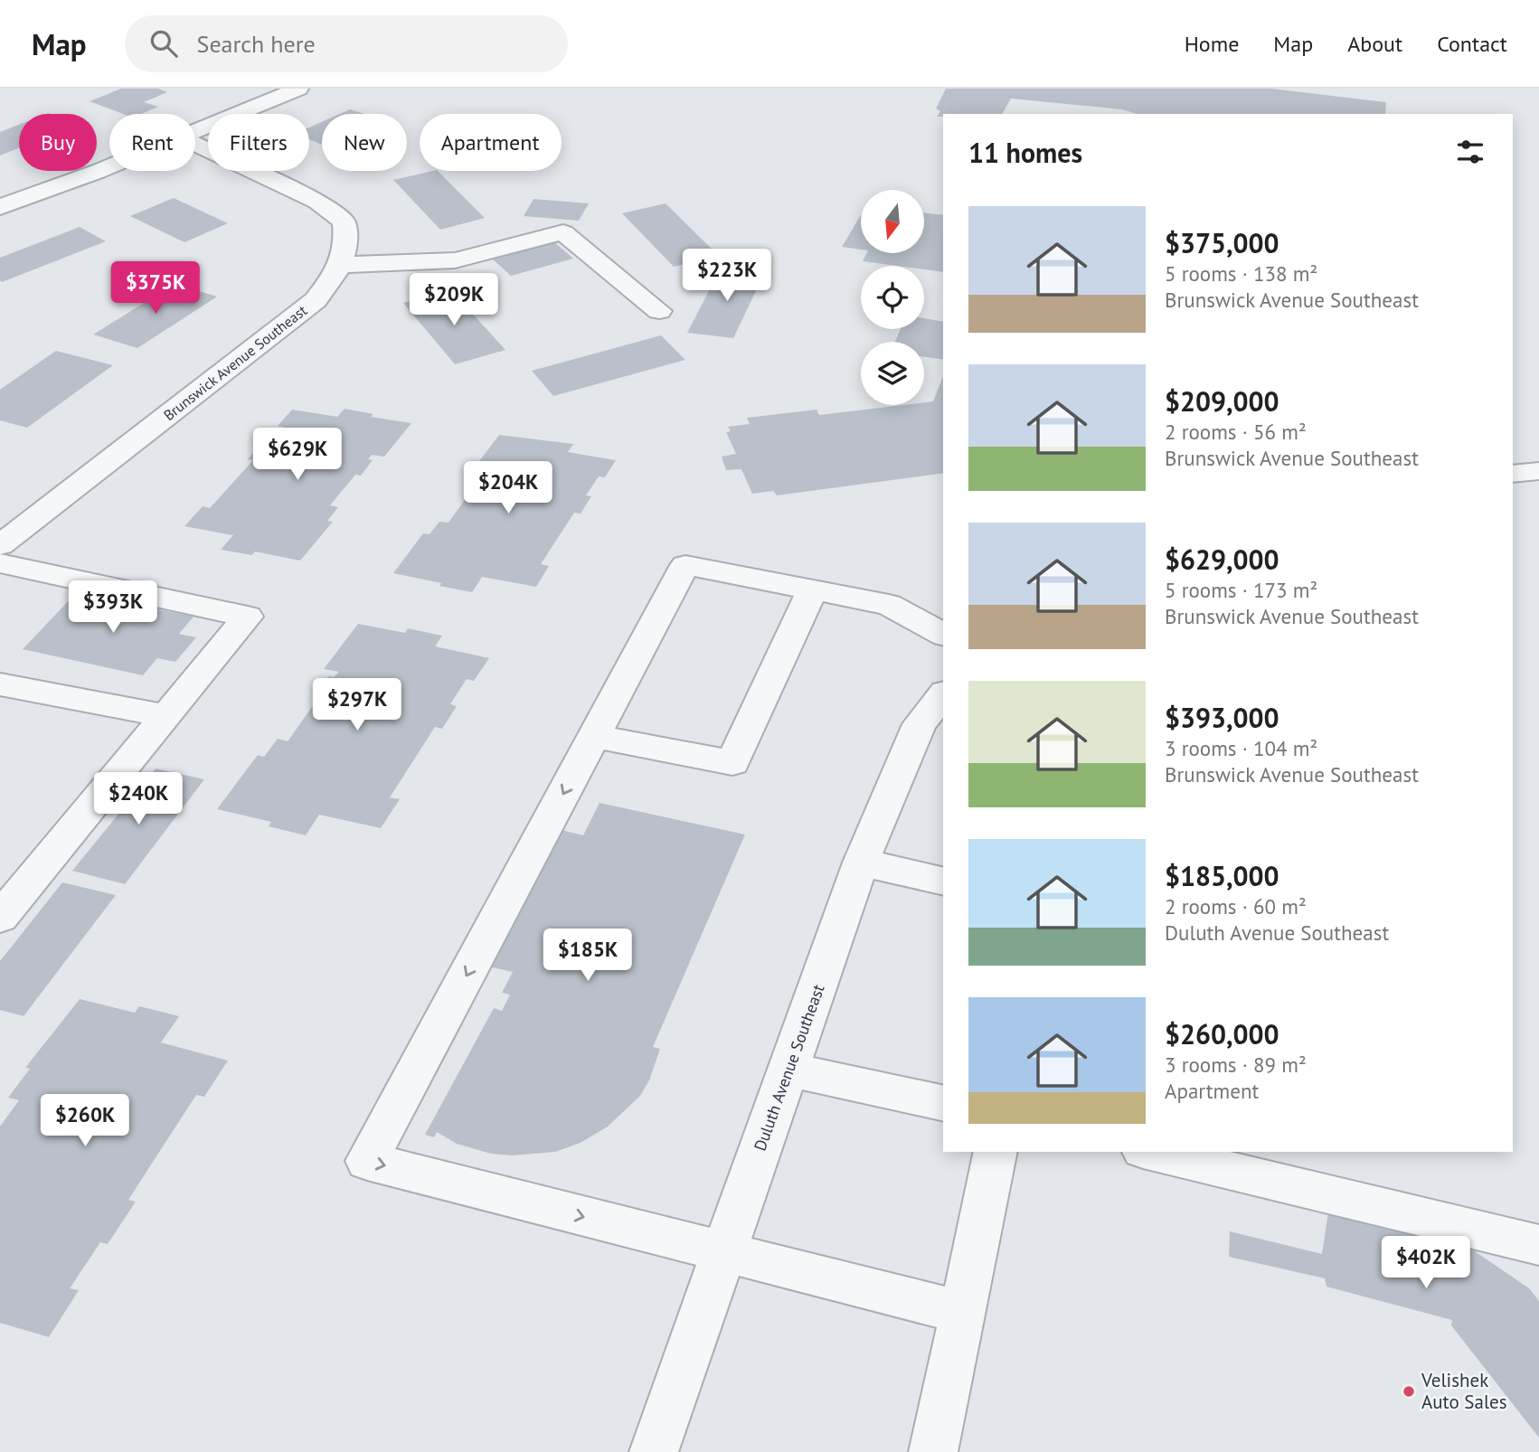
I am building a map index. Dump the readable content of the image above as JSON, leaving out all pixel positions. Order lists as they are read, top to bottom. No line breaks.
{"streets":{"street":["Brunswick Avenue Southeast","Duluth Avenue Southeast"]},"places":["Velishek Auto Sales"],"north":"bottom","page":{"header":"Map","search":"Search here","nav":["Home","Map","About","Contact"],"chip":["Buy","Rent","Filters","New","Apartment"],"heading":"11 homes","list":[{"name":"$375,000","note":"5 rooms · 138 m² · Brunswick Avenue Southeast"},{"name":"$209,000","note":"2 rooms · 56 m² · Brunswick Avenue Southeast"},{"name":"$629,000","note":"5 rooms · 173 m² · Brunswick Avenue Southeast"},{"name":"$393,000","note":"3 rooms · 104 m² · Brunswick Avenue Southeast"},{"name":"$185,000","note":"2 rooms · 60 m² · Duluth Avenue Southeast"},{"name":"$260,000","note":"3 rooms · 89 m² · Apartment"}],"price":["$223K","$375K","$209K","$629K","$204K","$393K","$297K","$240K","$185K","$260K","$402K"]}}
